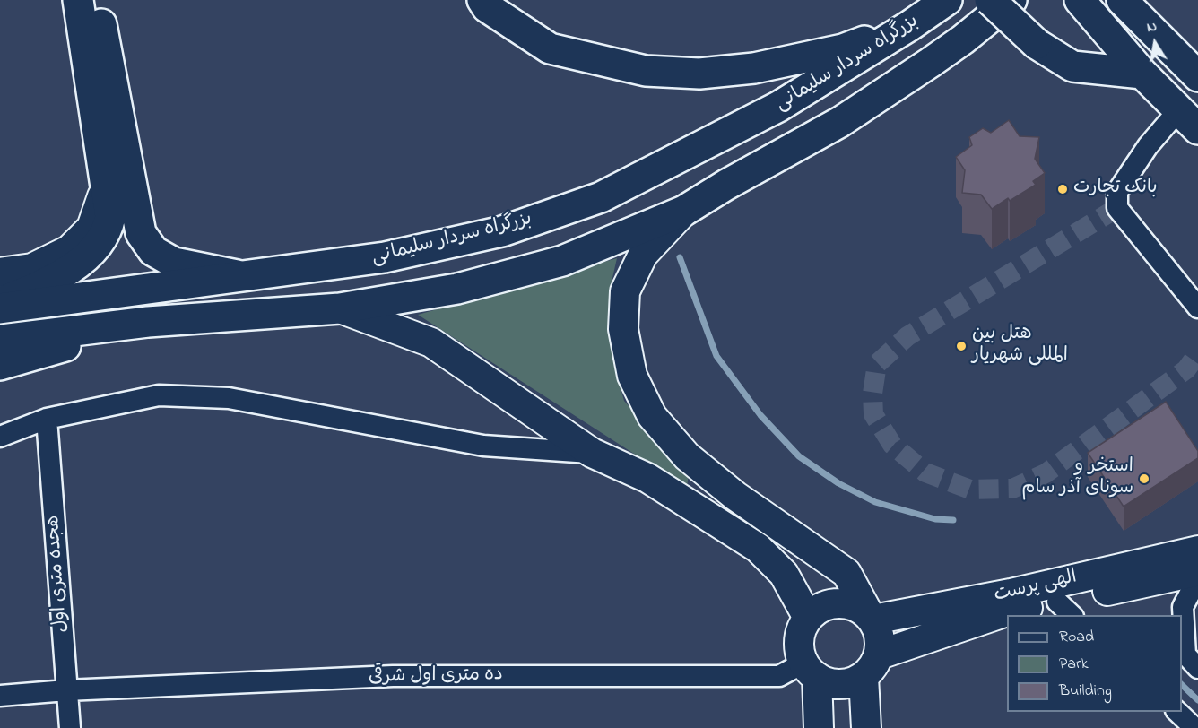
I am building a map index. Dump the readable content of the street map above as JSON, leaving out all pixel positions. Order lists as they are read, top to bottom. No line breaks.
{"streets":{"main road":["بزرگراه سردار سلیمانی","الهی پرست"],"street":["هجده متری اول","ده متری اول شرقی"]},"crossings":[["هجده متری اول","ده متری اول شرقی"],["الهی پرست","ده متری اول شرقی"]],"places":["بانک تجارت","هتل بین المللی شهریار","استخر و سونای آذر سام"],"legend":["Road","Park","Building"],"north":"top"}
